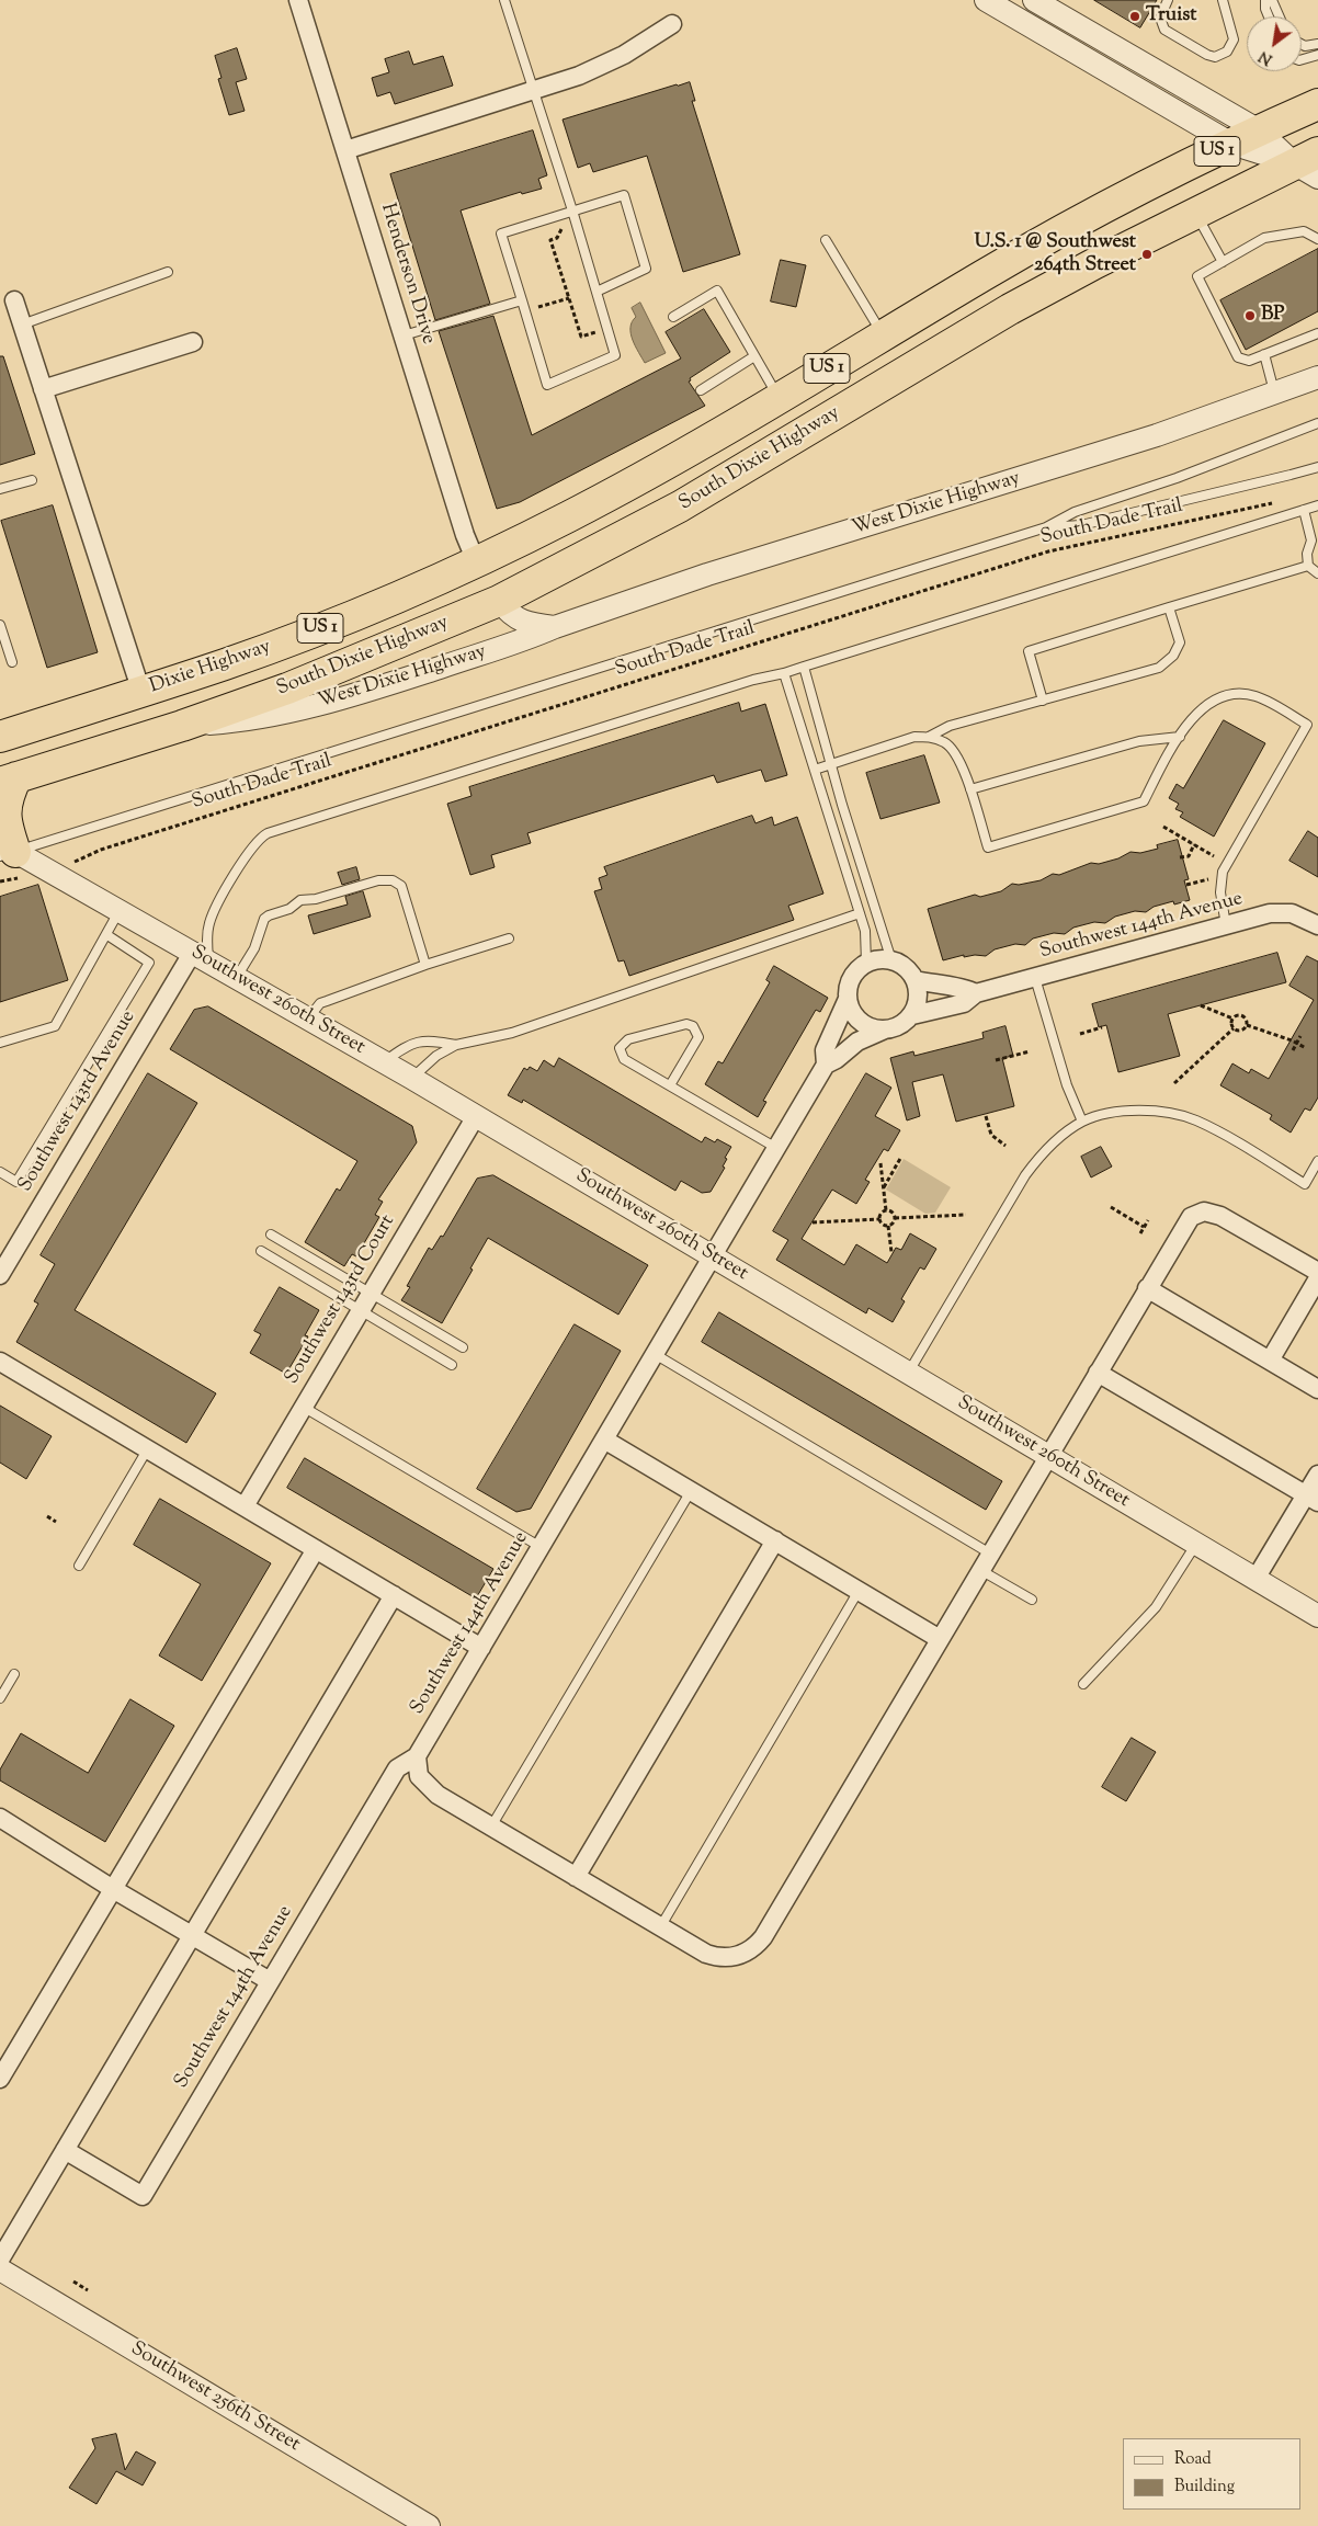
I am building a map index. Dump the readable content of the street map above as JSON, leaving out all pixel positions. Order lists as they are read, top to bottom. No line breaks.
{"streets":{"highway":["US 1","South Dixie Highway","Dixie Highway"],"street":["Henderson Drive","West Dixie Highway","Southwest 144th Avenue","Southwest 260th Street","Southwest 143rd Avenue","Southwest 143rd Court","Southwest 256th Street"],"path":["South Dade Trail"]},"crossings":[["US 1","Henderson Drive"],["US 1","South Dixie Highway"],["US 1","West Dixie Highway"],["US 1","Dixie Highway"],["Henderson Drive","Dixie Highway"],["South Dixie Highway","West Dixie Highway"],["Southwest 144th Avenue","Southwest 260th Street"],["Southwest 260th Street","Southwest 143rd Avenue"],["Southwest 260th Street","Southwest 143rd Court"]],"places":["Truist","U.S. 1 @ Southwest 264th Street","BP"],"legend":["Road","Building"],"north":"bottom left"}
